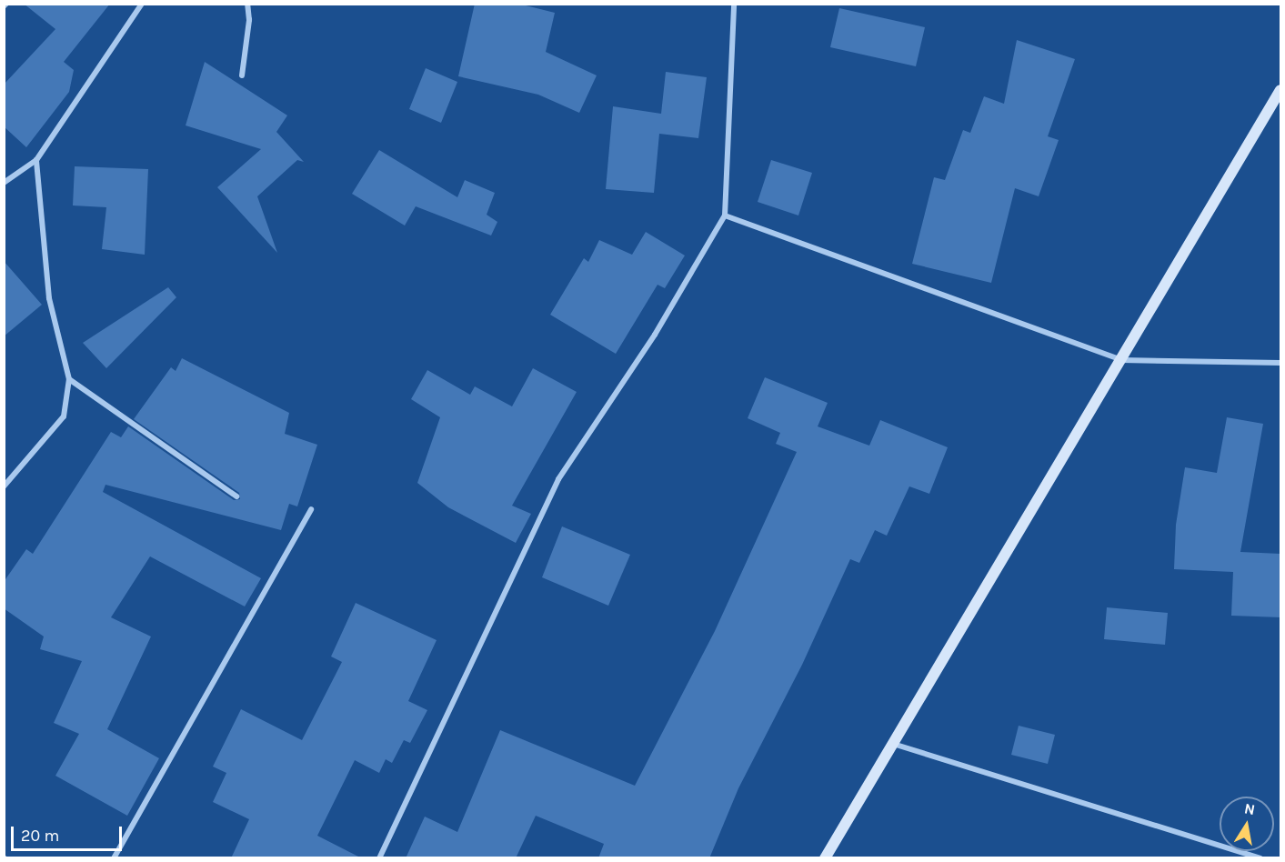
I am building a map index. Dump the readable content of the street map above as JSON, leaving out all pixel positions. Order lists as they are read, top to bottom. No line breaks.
{"scale_bar":"20 m","north":"top"}
